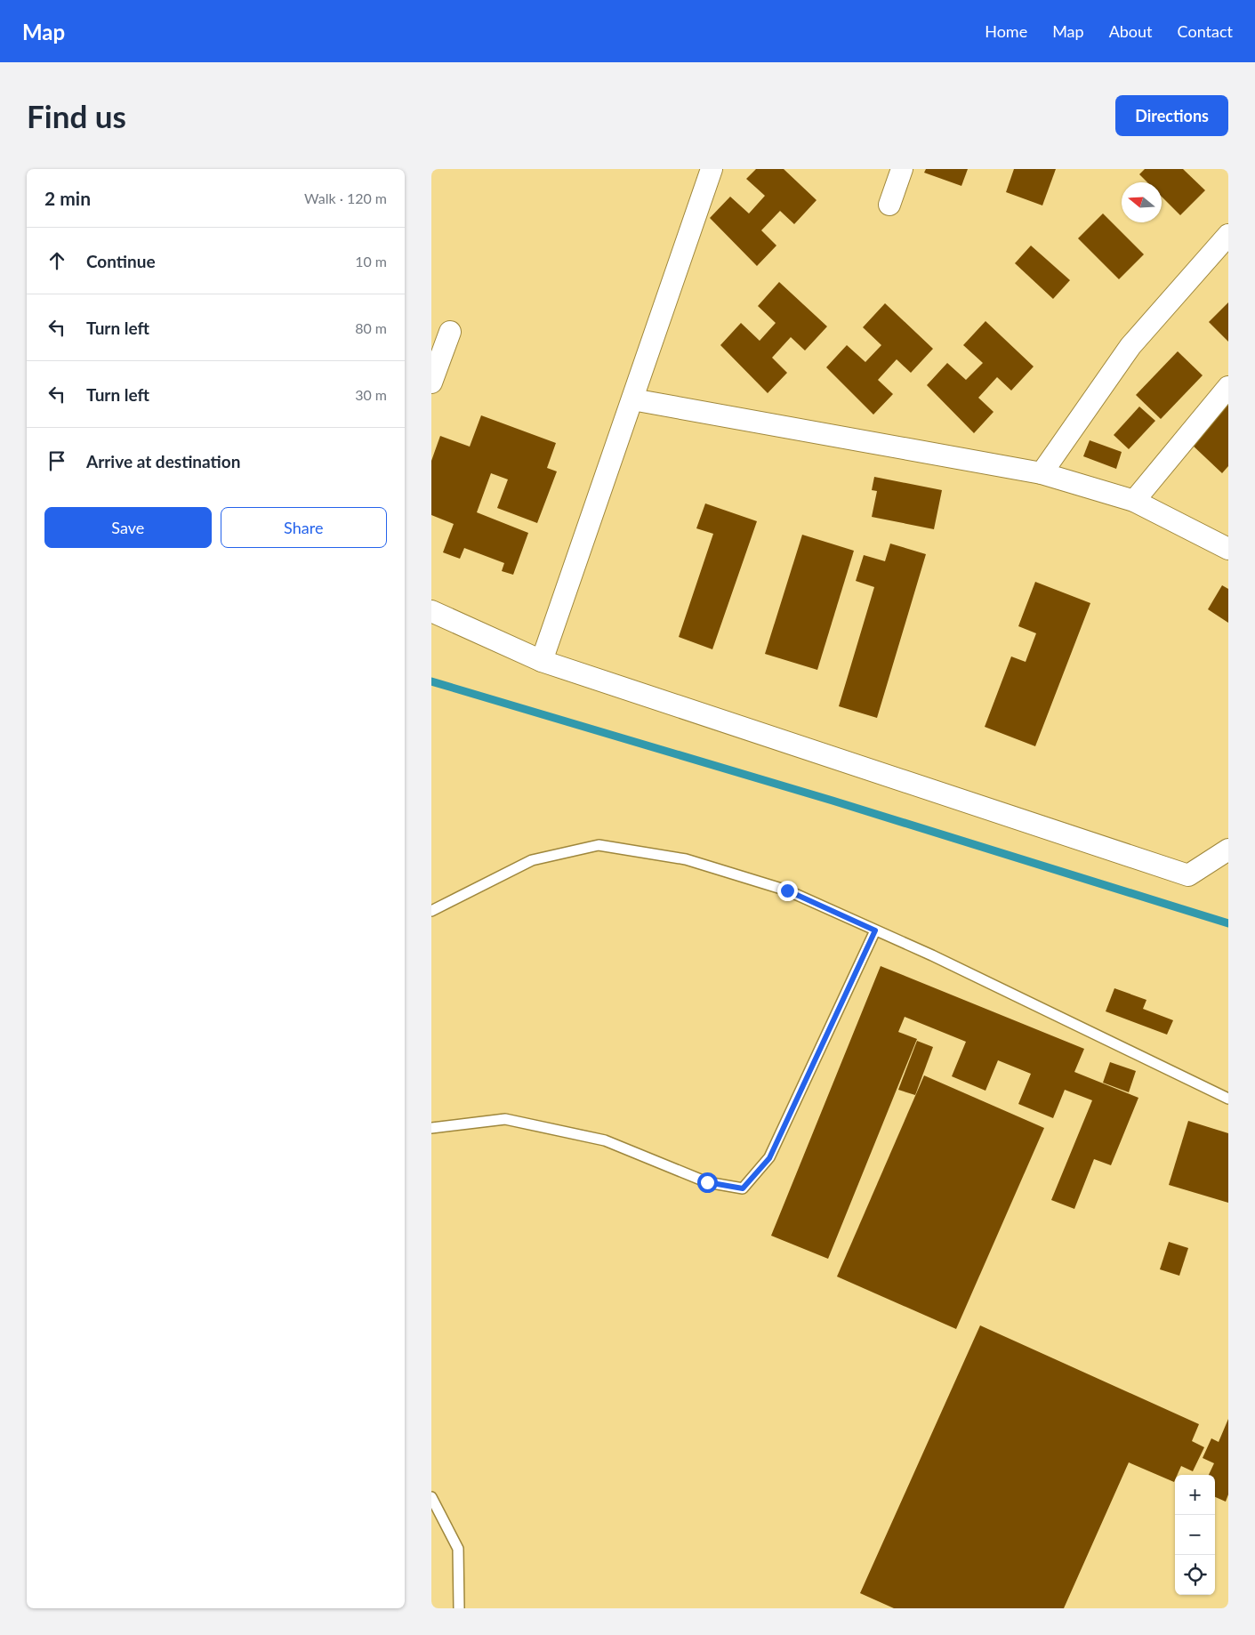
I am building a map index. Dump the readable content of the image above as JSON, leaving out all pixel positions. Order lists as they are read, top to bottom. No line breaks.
{"north":"left","page":{"header":"Map","nav":["Home","Map","About","Contact"],"buttons":["Directions",["Save","Share"]],"title":"Find us","heading":["2 min","Walk · 120 m"],"list":[["Continue","10 m"],["Turn left","80 m"],["Turn left","30 m"],"Arrive at destination"],"map_buttons":["+","−"]}}
